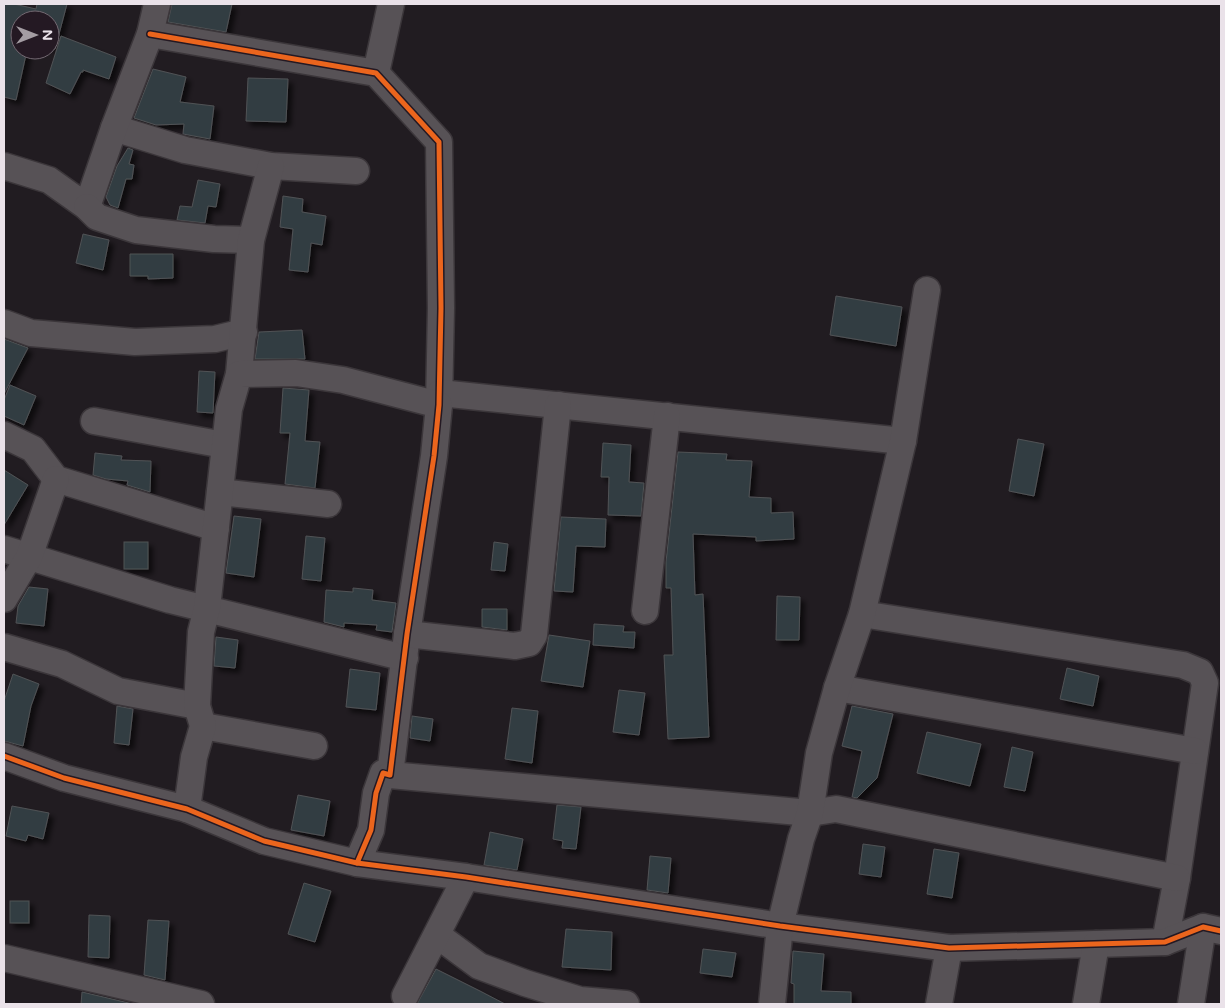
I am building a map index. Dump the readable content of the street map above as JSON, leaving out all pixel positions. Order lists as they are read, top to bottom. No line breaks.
{"north":"right"}
